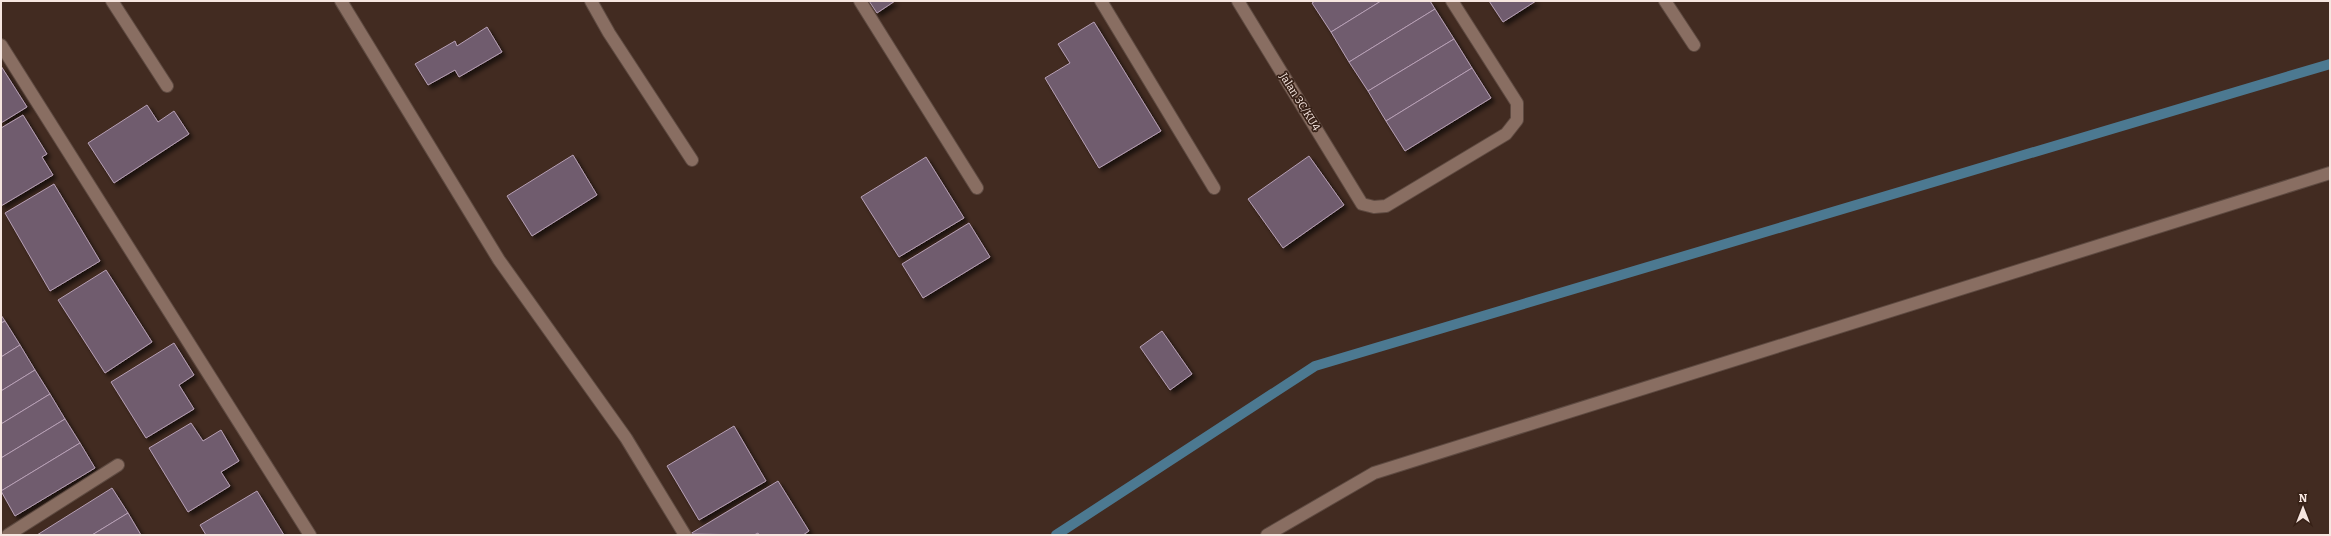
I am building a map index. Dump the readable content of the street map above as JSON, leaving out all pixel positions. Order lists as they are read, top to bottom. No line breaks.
{"streets":{"street":["Jalan 3C/KU4"]},"north":"top"}
